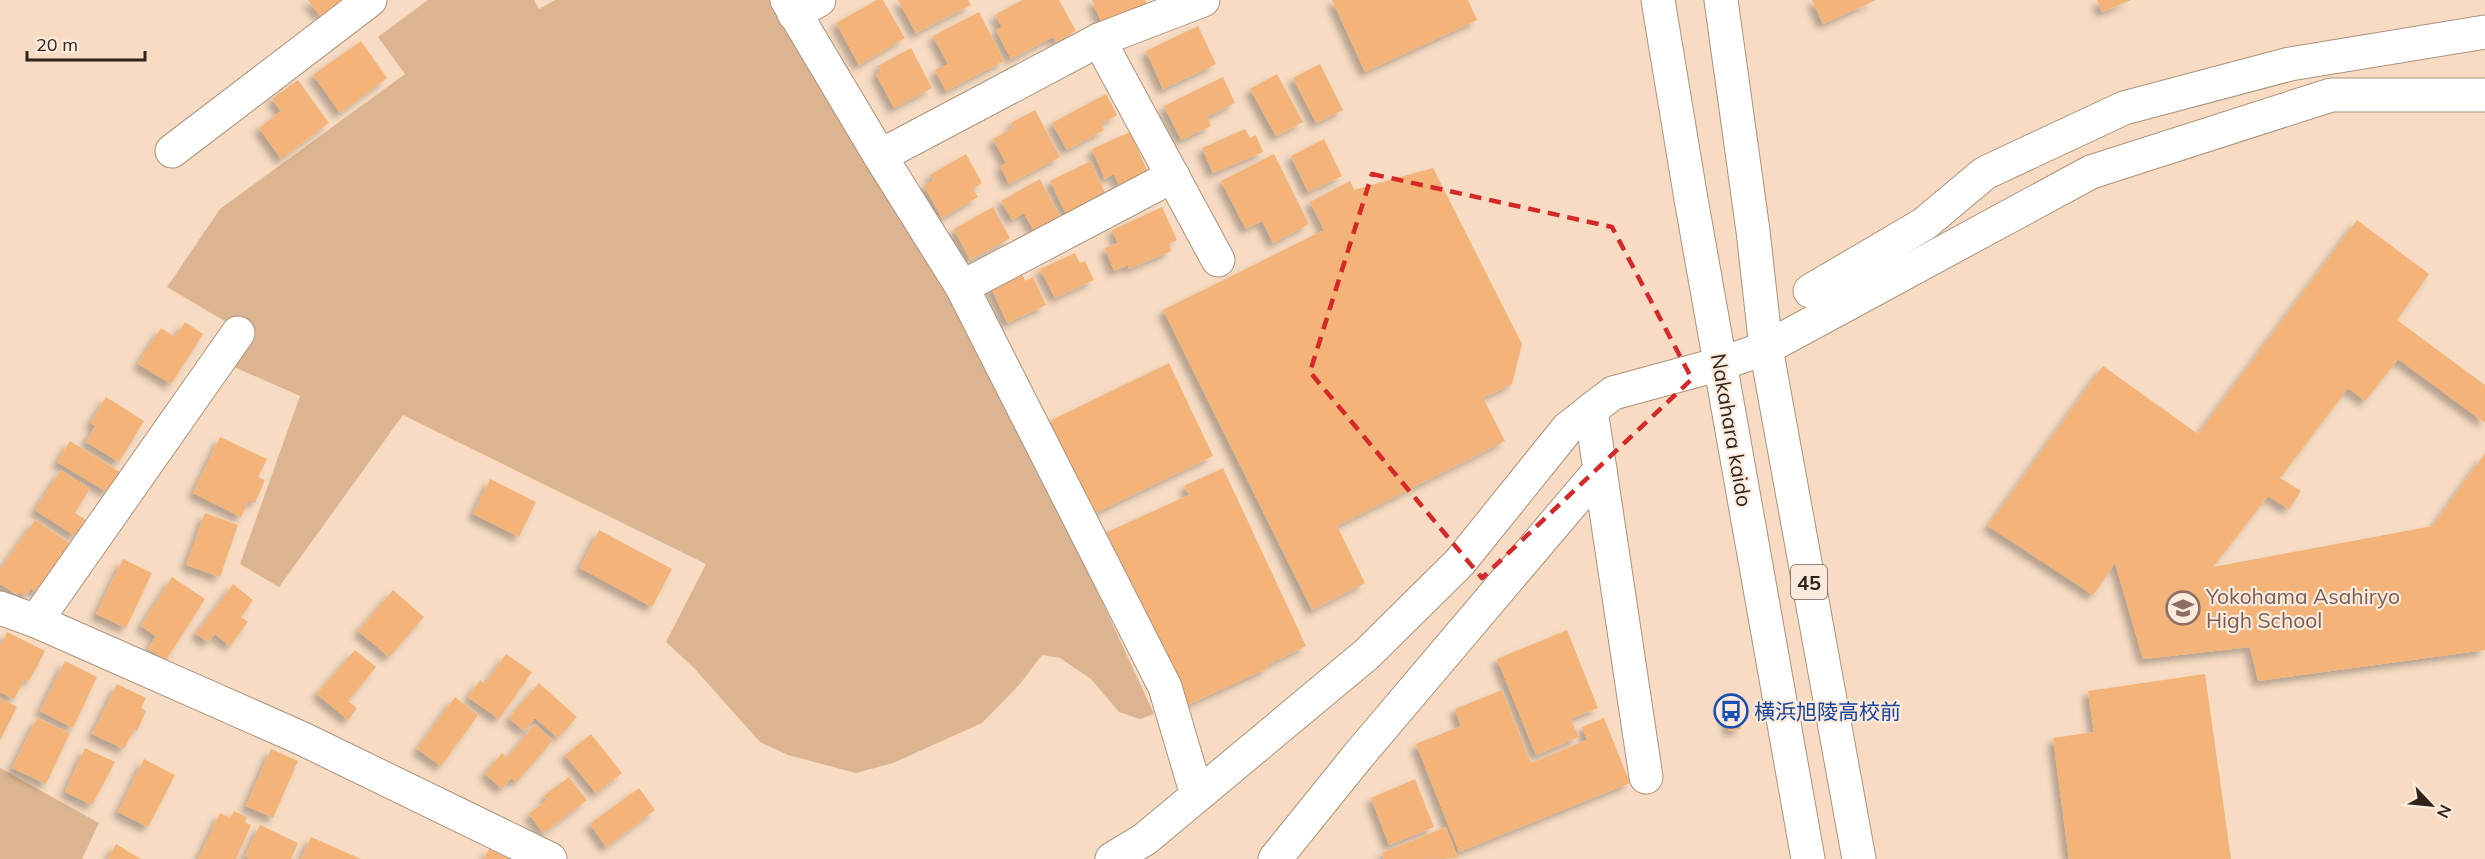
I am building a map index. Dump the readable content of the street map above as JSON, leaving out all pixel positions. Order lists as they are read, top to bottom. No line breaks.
{"streets":{"street":["Nakahara kaido","45"]},"places":{"school or university":["Yokohama Asahiryo High School"],"bus stop":["横浜旭陵高校前"]},"scale_bar":"20 m","north":"bottom right"}
